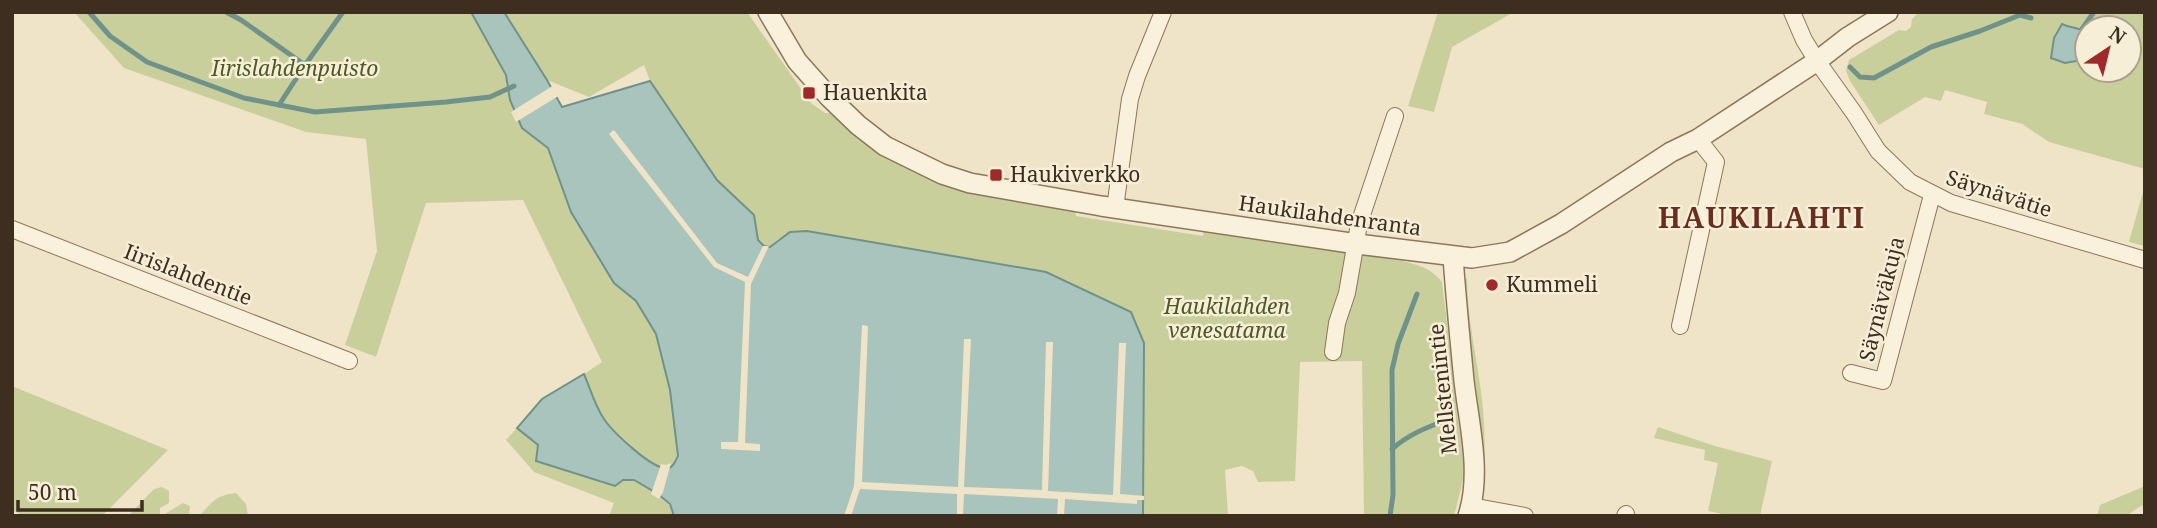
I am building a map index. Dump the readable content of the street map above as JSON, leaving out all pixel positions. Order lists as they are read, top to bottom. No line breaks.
{"streets":{"street":["Säynävätie","Haukilahdenranta","Iirislahdentie","Säynäväkuja","Mellstenintie"]},"crossings":[["Säynävätie","Haukilahdenranta"],["Säynävätie","Säynäväkuja"],["Haukilahdenranta","Mellstenintie"]],"districts":["HAUKILAHTI"],"parks":["Iirislahdenpuisto","Haukilahden venesatama"],"places":{"transit":["Hauenkita","Haukiverkko"],"other":["Kummeli"]},"scale_bar":"50 m","north":"top right"}
